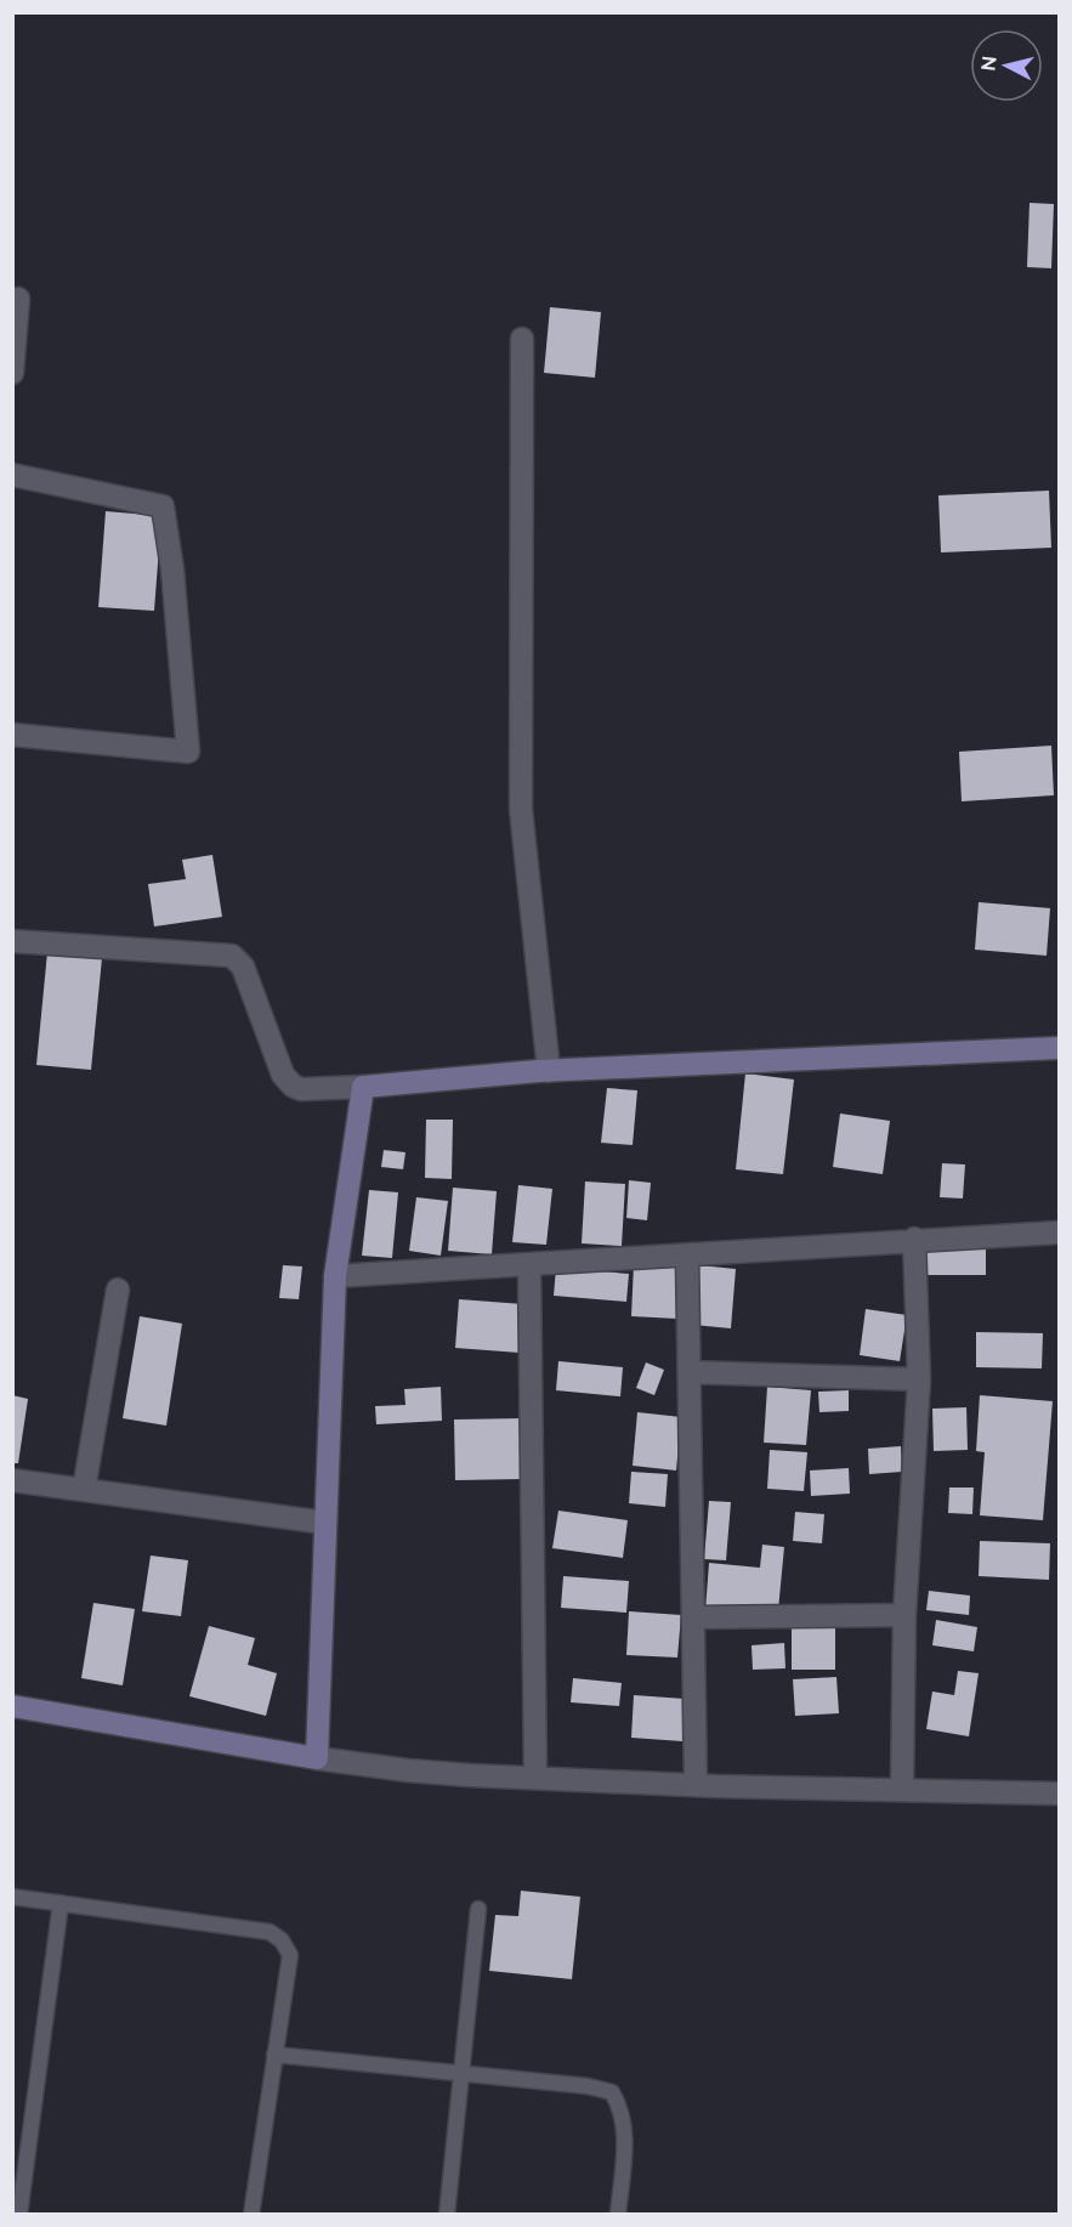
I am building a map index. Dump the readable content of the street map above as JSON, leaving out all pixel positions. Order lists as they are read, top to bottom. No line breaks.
{"north":"left"}
